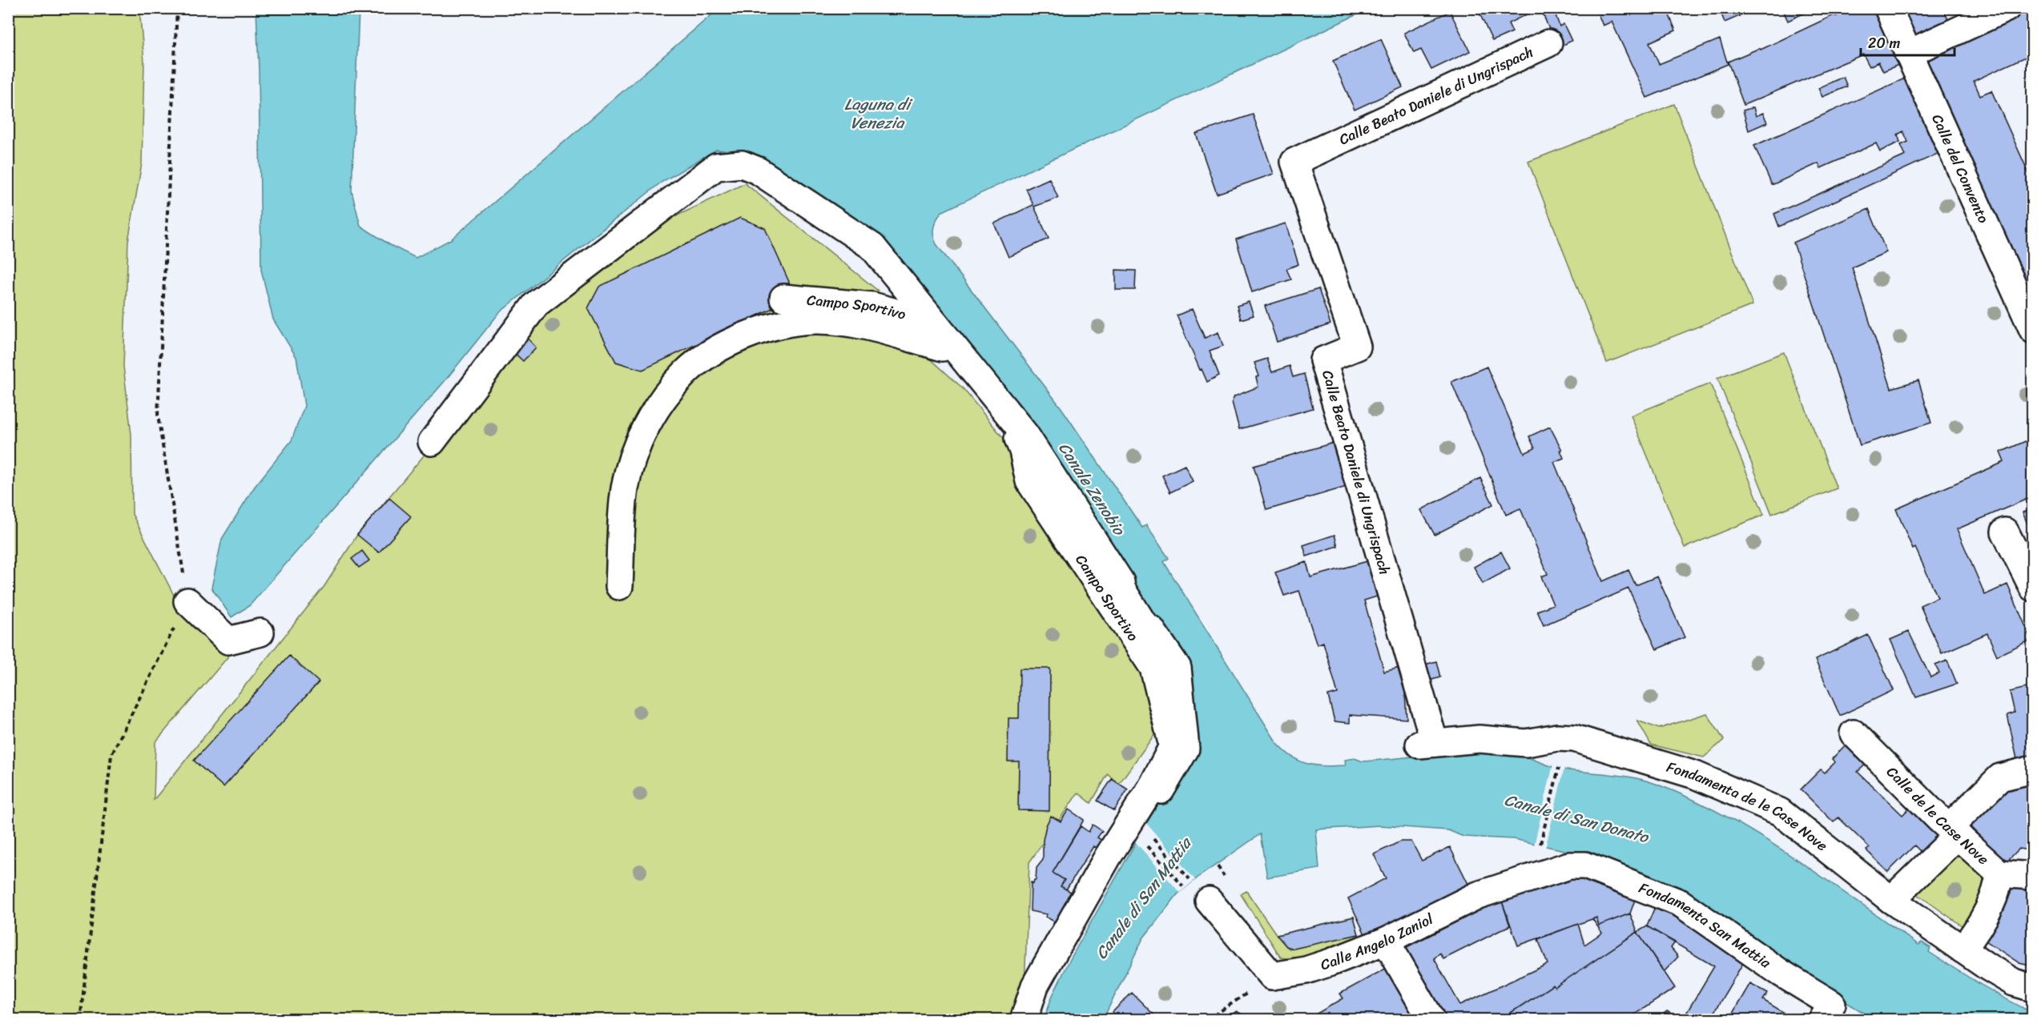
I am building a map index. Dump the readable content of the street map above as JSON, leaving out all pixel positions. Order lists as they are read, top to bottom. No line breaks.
{"streets":{"street":["Calle Beato Daniele di Ungrispach","Calle del Convento","Campo Sportivo","Fondamenta de le Case Nove","Calle de le Case Nove","Fondamenta San Mattia","Calle Angelo Zaniol"]},"crossings":[["Calle Beato Daniele di Ungrispach","Fondamenta de le Case Nove"],["Fondamenta San Mattia","Calle Angelo Zaniol"]],"water":["Laguna di Venezia","Canale Zenobio","Canale di San Donato","Canale di San Mattia"],"scale_bar":"20 m"}
